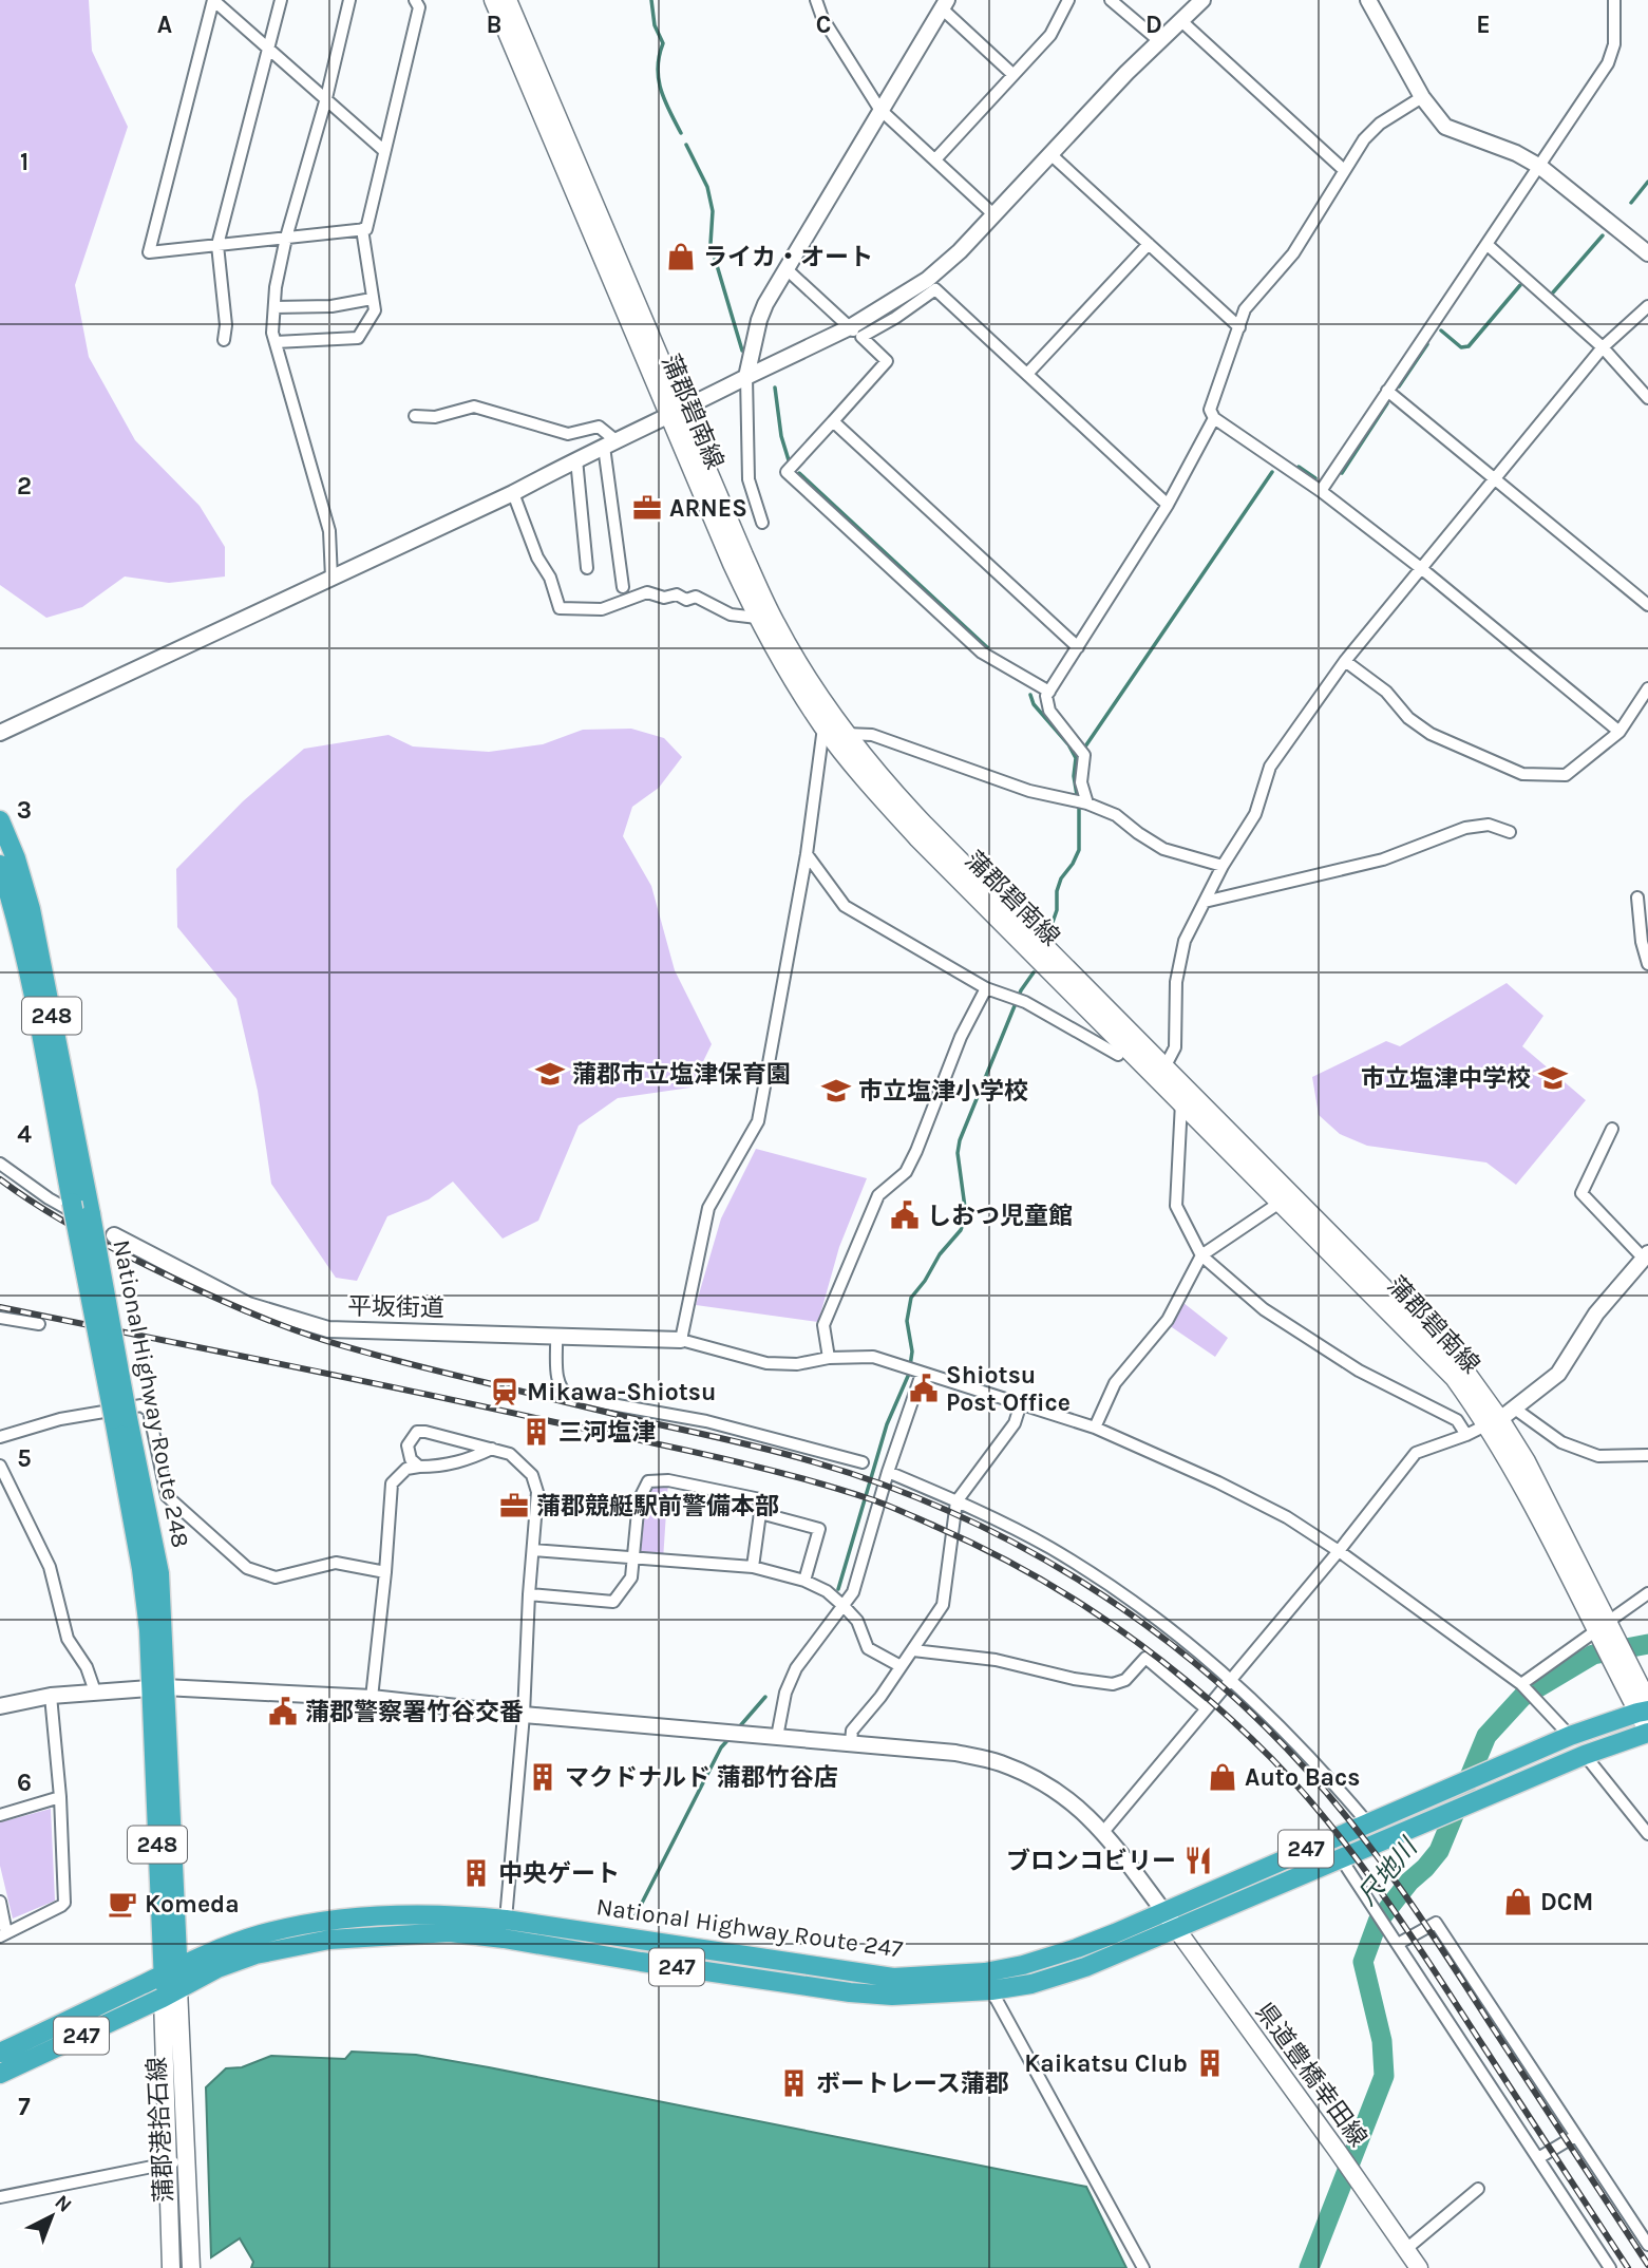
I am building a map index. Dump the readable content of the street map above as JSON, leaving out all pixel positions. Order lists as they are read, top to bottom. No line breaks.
{"streets":{"highway":["248","National Highway Route 248","247","National Highway Route 247"],"main road":["蒲郡碧南線","県道豊橋幸田線","蒲郡港拾石線"],"street":["平坂街道"]},"crossings":[["蒲郡碧南線","National Highway Route 247"],["平坂街道","National Highway Route 247"],["National Highway Route 248","National Highway Route 247"],["National Highway Route 248","蒲郡港拾石線"],["National Highway Route 247","県道豊橋幸田線"],["National Highway Route 247","蒲郡港拾石線"]],"water":["尺地川"],"places":{"shop":["ライカ・オート","Auto Bacs","DCM"],"office":["ARNES","蒲郡競艇駅前警備本部"],"school or university":["蒲郡市立塩津保育園","市立塩津中学校","市立塩津小学校"],"public building":["しおつ児童館","Shiotsu Post Office","蒲郡警察署竹谷交番"],"station":["Mikawa-Shiotsu"],"building":["三河塩津","マクドナルド 蒲郡竹谷店","中央ゲート","Kaikatsu Club","ボートレース蒲郡"],"restaurant":["ブロンコビリー"],"cafe":["Komeda"]},"north":"top right","grid":{"columns":["A","B","C","D","E"],"rows":["1","2","3","4","5","6","7"]}}
